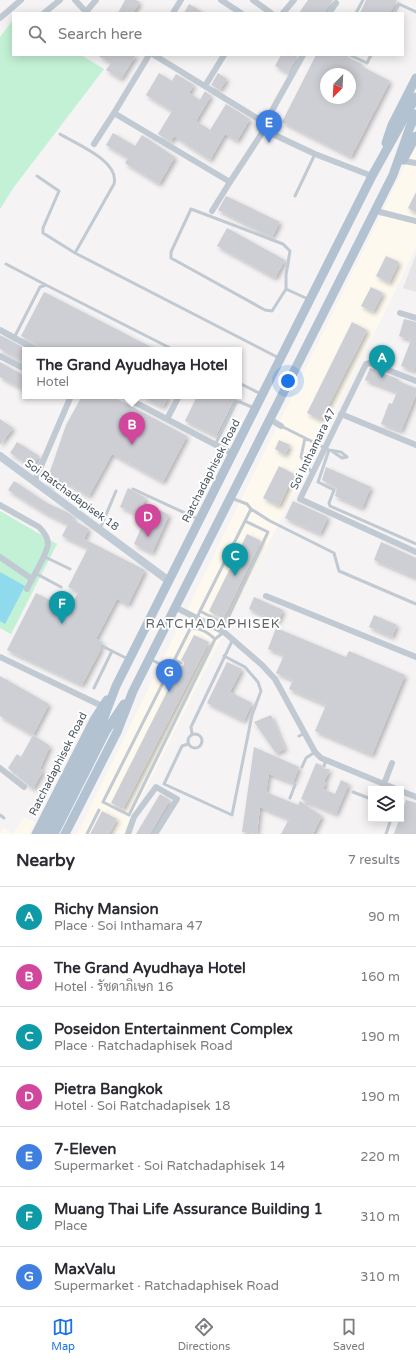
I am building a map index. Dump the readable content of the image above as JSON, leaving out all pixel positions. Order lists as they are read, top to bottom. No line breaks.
{"streets":{"main road":["Ratchadaphisek Road"],"street":["Soi Inthamara 47","Soi Ratchadapisek 18"]},"crossings":[["Ratchadaphisek Road","Soi Ratchadapisek 18"]],"districts":["RATCHADAPHISEK"],"north":"bottom left","page":{"search":"Search here","pins":["E","A","B","D","C","F","G"],"popup":["The Grand Ayudhaya Hotel","Hotel"],"heading":["Nearby","7 results"],"list":[{"mark":"A","name":"Richy Mansion","note":"Place · Soi Inthamara 47","value":"90 m"},{"mark":"B","name":"The Grand Ayudhaya Hotel","note":"Hotel · รัชดาภิเษก 16","value":"160 m"},{"mark":"C","name":"Poseidon Entertainment Complex","note":"Place · Ratchadaphisek Road","value":"190 m"},{"mark":"D","name":"Pietra Bangkok","note":"Hotel · Soi Ratchadapisek 18","value":"190 m"},{"mark":"E","name":"7-Eleven","note":"Supermarket · Soi Ratchadaphisek 14","value":"220 m"},{"mark":"F","name":"Muang Thai Life Assurance Building 1","note":"Place","value":"310 m"},{"mark":"G","name":"MaxValu","note":"Supermarket · Ratchadaphisek Road","value":"310 m"}],"nav":["Map","Directions","Saved"]}}
